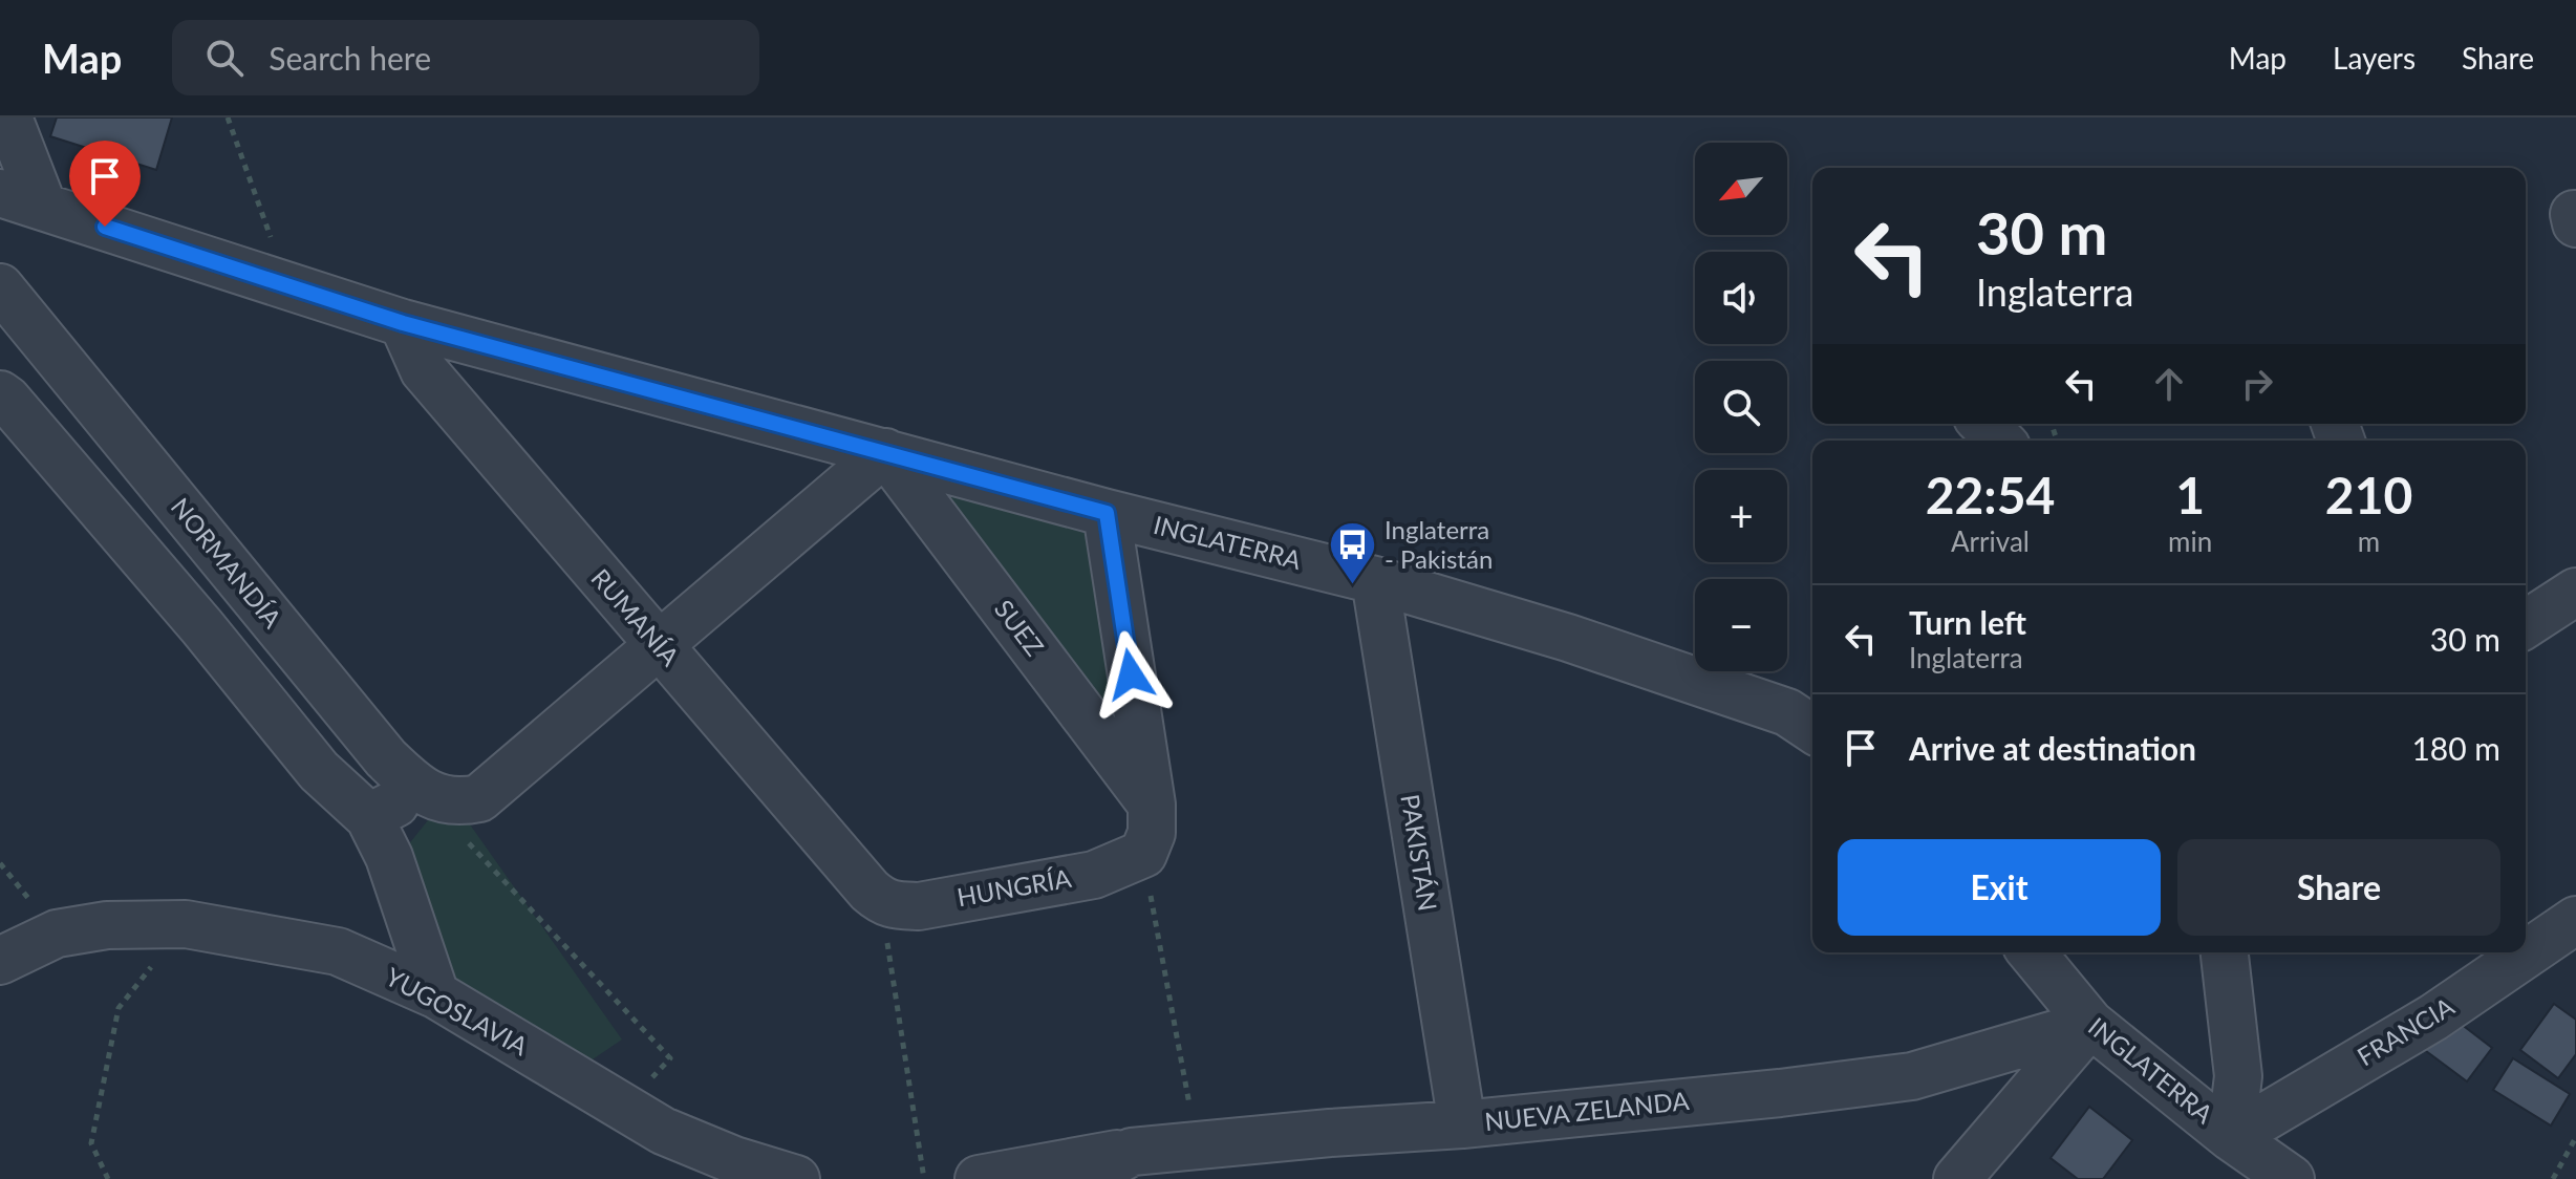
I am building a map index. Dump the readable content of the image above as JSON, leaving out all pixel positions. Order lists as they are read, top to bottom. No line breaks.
{"streets":{"street":["INGLATERRA","NORMANDÍA","RUMANÍA","SUEZ","PAKISTÁN","HUNGRÍA","YUGOSLAVIA","FRANCIA","NUEVA ZELANDA"]},"crossings":[["INGLATERRA","RUMANÍA"],["INGLATERRA","SUEZ"],["INGLATERRA","PAKISTÁN"],["INGLATERRA","FRANCIA"],["INGLATERRA","NUEVA ZELANDA"],["RUMANÍA","HUNGRÍA"],["PAKISTÁN","NUEVA ZELANDA"]],"places":{"bus stop":["Inglaterra - Pakistán"]},"north":"bottom left","page":{"header":"Map","search":"Search here","nav":["Map","Layers","Share"],"map_buttons":["+","−"],"turn":["30 m","Inglaterra"],"eta":["22:54","Arrival","1","min","210","m"],"list":[{"name":"Turn left","note":"Inglaterra","value":"30 m"},{"name":"Arrive at destination","value":"180 m"}],"buttons":["Exit","Share"]}}
